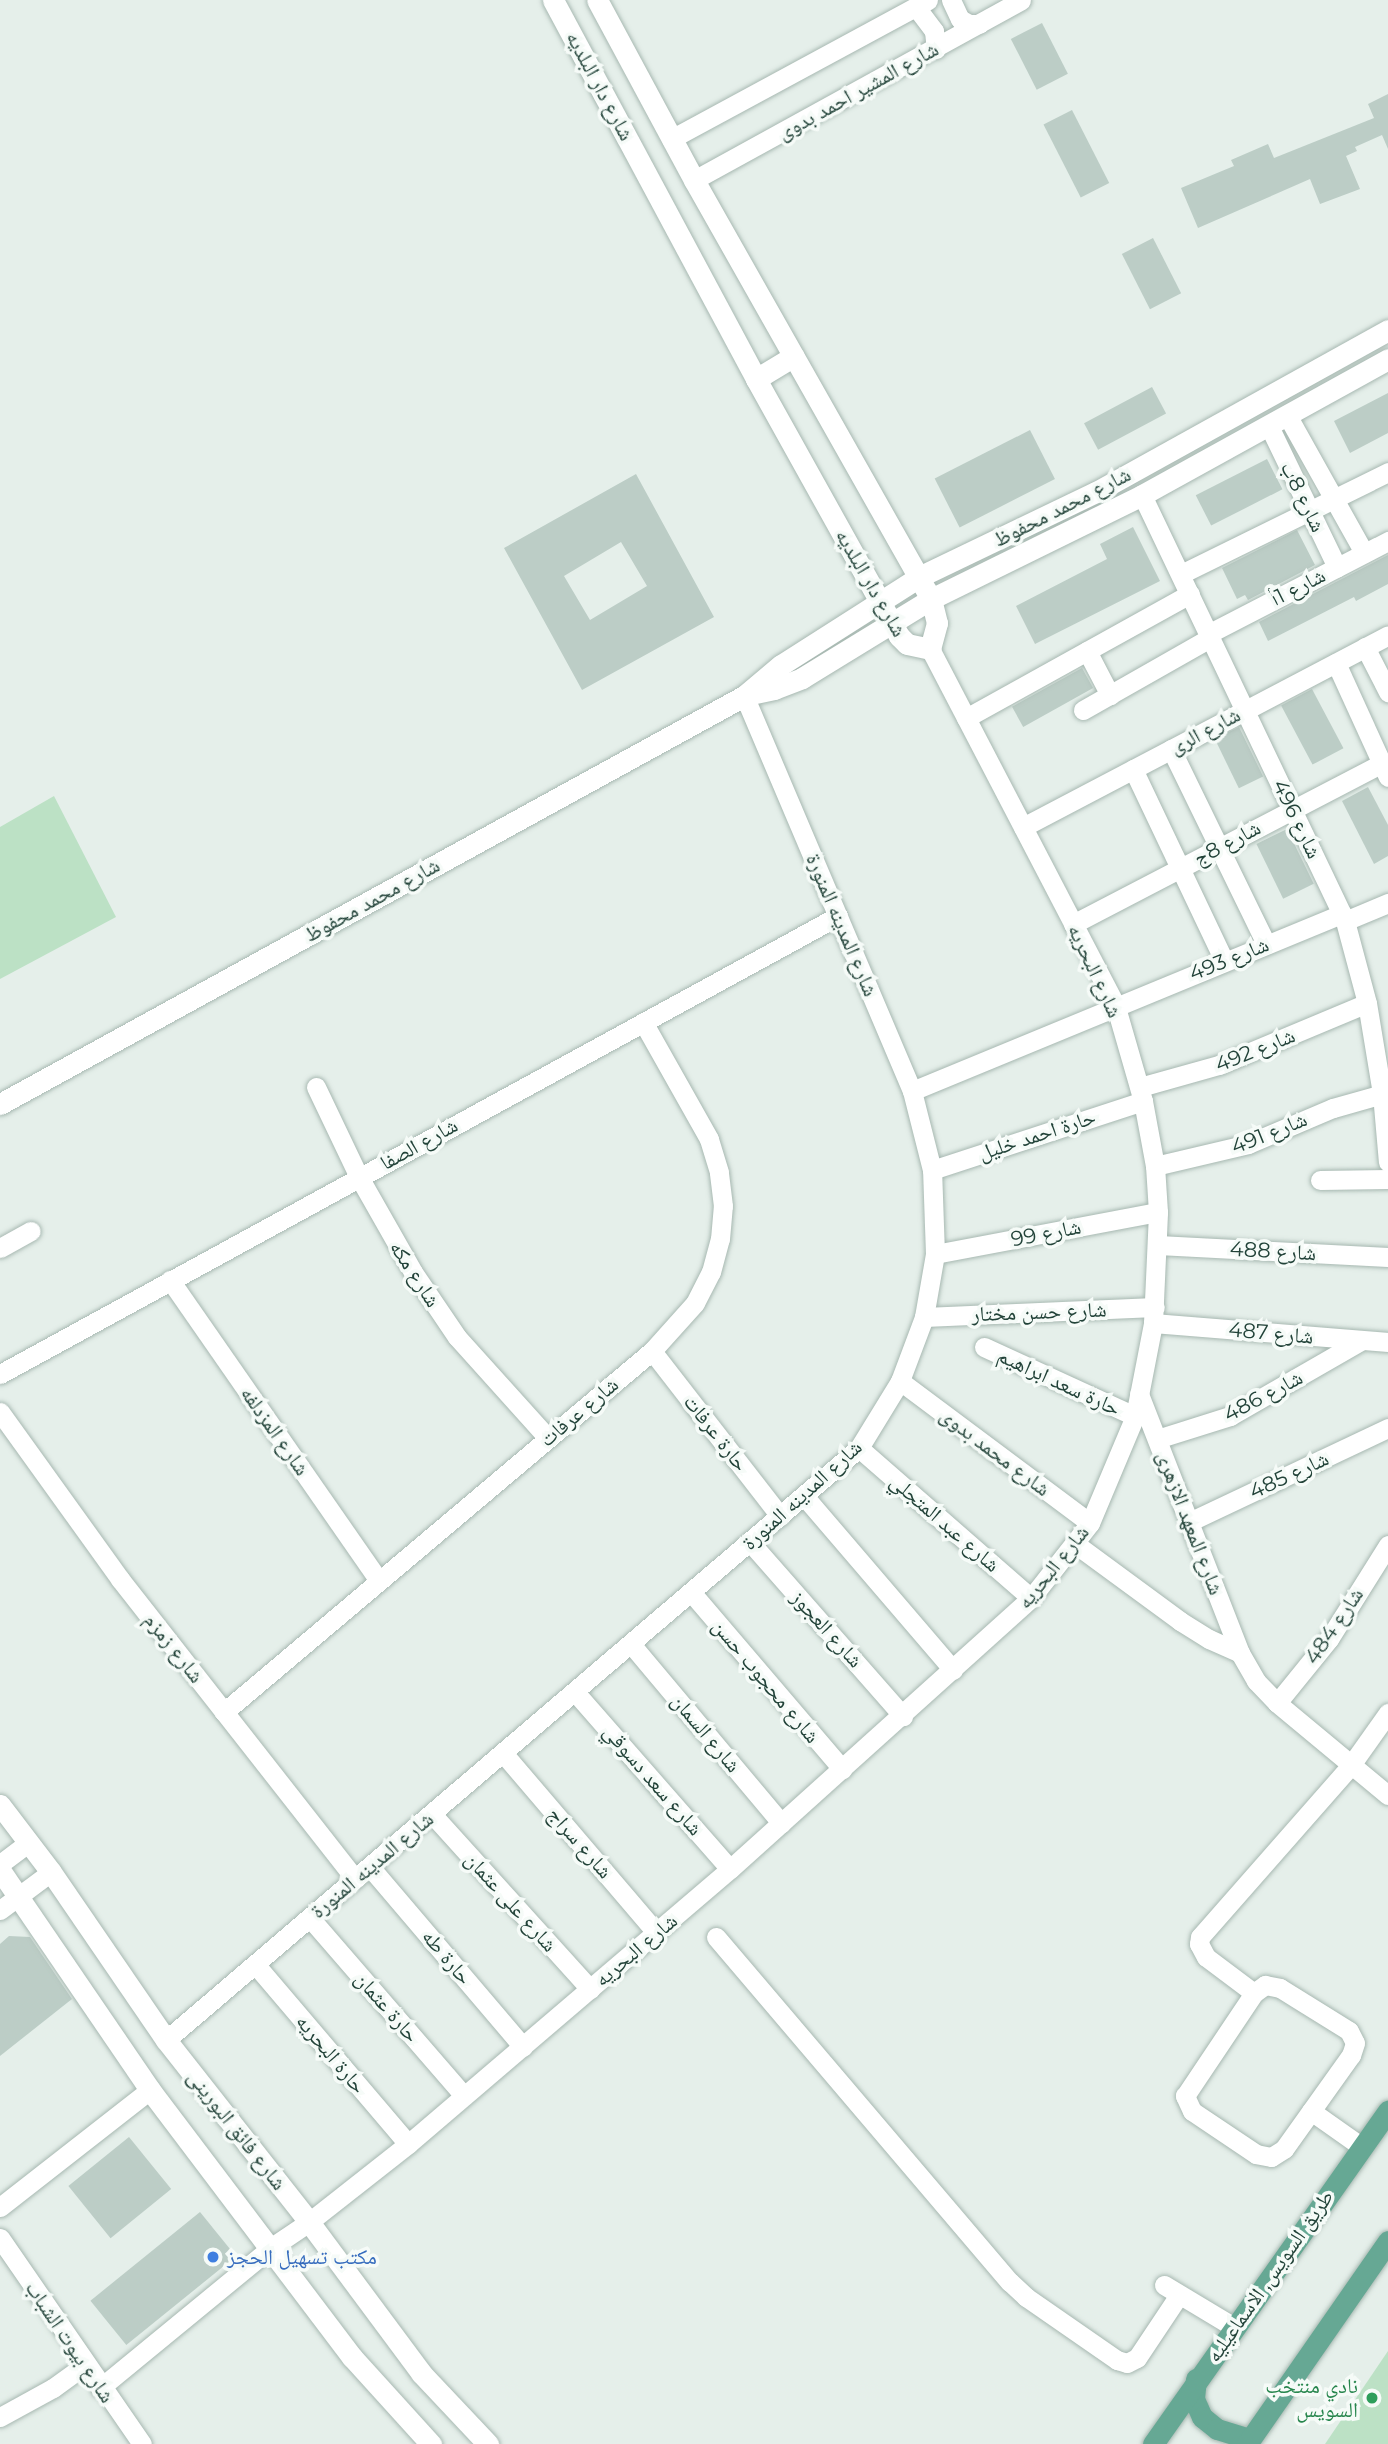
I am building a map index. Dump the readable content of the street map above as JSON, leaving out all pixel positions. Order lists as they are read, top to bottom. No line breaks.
{"streets":{"main road":["طريق السويس, الاسماعيليه"],"street":["شارع دار البلديه","شارع المشير احمد بدوى","شارع 8ب","شارع محمد محفوظ","شارع 1أ","شارع الرى","شارع 496","شارع 8ج","شارع المدينه المنورة","شارع 493","شارع البحريه","شارع 492","شارع 491","حارة احمد خليل","شارع الصفا","شارع 99","شارع 488","شارع مكه","شارع حسن مختار","شارع 487","حارة سعد ابراهيم","شارع 486","شارع عرفات","شارع المزدلفه","حارة عرفات","شارع محمد بدوى","شارع 485","شارع عبد المتجلي","شارع المعهد الازهرى","شارع 484","شارع العجوز","شارع زمزم","شارع محجوب حسن","شارع السمان","شارع سعد دسوقي","شارع سراج","شارع على عثمان","حارة طه","حارة عثمان","حارة البحريه","شارع فائق البورينى","شارع بيوت الشباب"]},"crossings":[["شارع دار البلديه","شارع المشير احمد بدوى"],["شارع دار البلديه","شارع محمد محفوظ"],["شارع دار البلديه","شارع البحريه"],["شارع 8ب","شارع محمد محفوظ"],["شارع 8ب","شارع 1أ"],["شارع محمد محفوظ","شارع 496"],["شارع محمد محفوظ","شارع المدينه المنورة"],["شارع 1أ","شارع 496"],["شارع الرى","شارع 496"],["شارع الرى","شارع البحريه"],["شارع 496","شارع 8ج"],["شارع 496","شارع 493"],["شارع 496","شارع 492"],["شارع 496","شارع 491"],["شارع 8ج","شارع البحريه"],["شارع المدينه المنورة","شارع 493"],["شارع المدينه المنورة","حارة احمد خليل"],["شارع المدينه المنورة","شارع الصفا"],["شارع المدينه المنورة","شارع 99"],["شارع المدينه المنورة","شارع حسن مختار"],["شارع المدينه المنورة","حارة عرفات"],["شارع المدينه المنورة","شارع محمد بدوى"],["شارع المدينه المنورة","شارع عبد المتجلي"],["شارع المدينه المنورة","شارع العجوز"],["شارع المدينه المنورة","شارع زمزم"],["شارع المدينه المنورة","شارع محجوب حسن"],["شارع المدينه المنورة","شارع السمان"],["شارع المدينه المنورة","شارع سعد دسوقي"],["شارع المدينه المنورة","شارع سراج"],["شارع المدينه المنورة","شارع على عثمان"],["شارع المدينه المنورة","حارة طه"],["شارع المدينه المنورة","حارة عثمان"],["شارع المدينه المنورة","حارة البحريه"],["شارع المدينه المنورة","شارع فائق البورينى"],["شارع 493","شارع البحريه"],["شارع البحريه","شارع 492"],["شارع البحريه","شارع 491"],["شارع البحريه","حارة احمد خليل"],["شارع البحريه","شارع 99"],["شارع البحريه","شارع 488"],["شارع البحريه","شارع حسن مختار"],["شارع البحريه","شارع 487"],["شارع البحريه","حارة سعد ابراهيم"],["شارع البحريه","شارع محمد بدوى"],["شارع البحريه","شارع عبد المتجلي"],["شارع البحريه","شارع المعهد الازهرى"],["شارع البحريه","شارع العجوز"],["شارع البحريه","شارع محجوب حسن"],["شارع البحريه","شارع السمان"],["شارع البحريه","شارع سعد دسوقي"],["شارع البحريه","شارع سراج"],["شارع البحريه","شارع على عثمان"],["شارع البحريه","حارة طه"],["شارع البحريه","حارة عثمان"],["شارع البحريه","حارة البحريه"],["شارع البحريه","شارع فائق البورينى"],["شارع البحريه","شارع بيوت الشباب"],["شارع 492","حارة احمد خليل"],["شارع الصفا","شارع مكه"],["شارع الصفا","شارع عرفات"],["شارع الصفا","شارع المزدلفه"],["شارع مكه","شارع عرفات"],["شارع حسن مختار","شارع 487"],["شارع 487","شارع 486"],["شارع 486","شارع المعهد الازهرى"],["شارع عرفات","شارع المزدلفه"],["شارع عرفات","حارة عرفات"],["شارع عرفات","شارع زمزم"],["شارع 485","شارع المعهد الازهرى"],["شارع المعهد الازهرى","شارع 484"],["شارع زمزم","حارة طه"]],"places":["مكتب تسهيل الحجز","نادي منتخب السويس"]}
